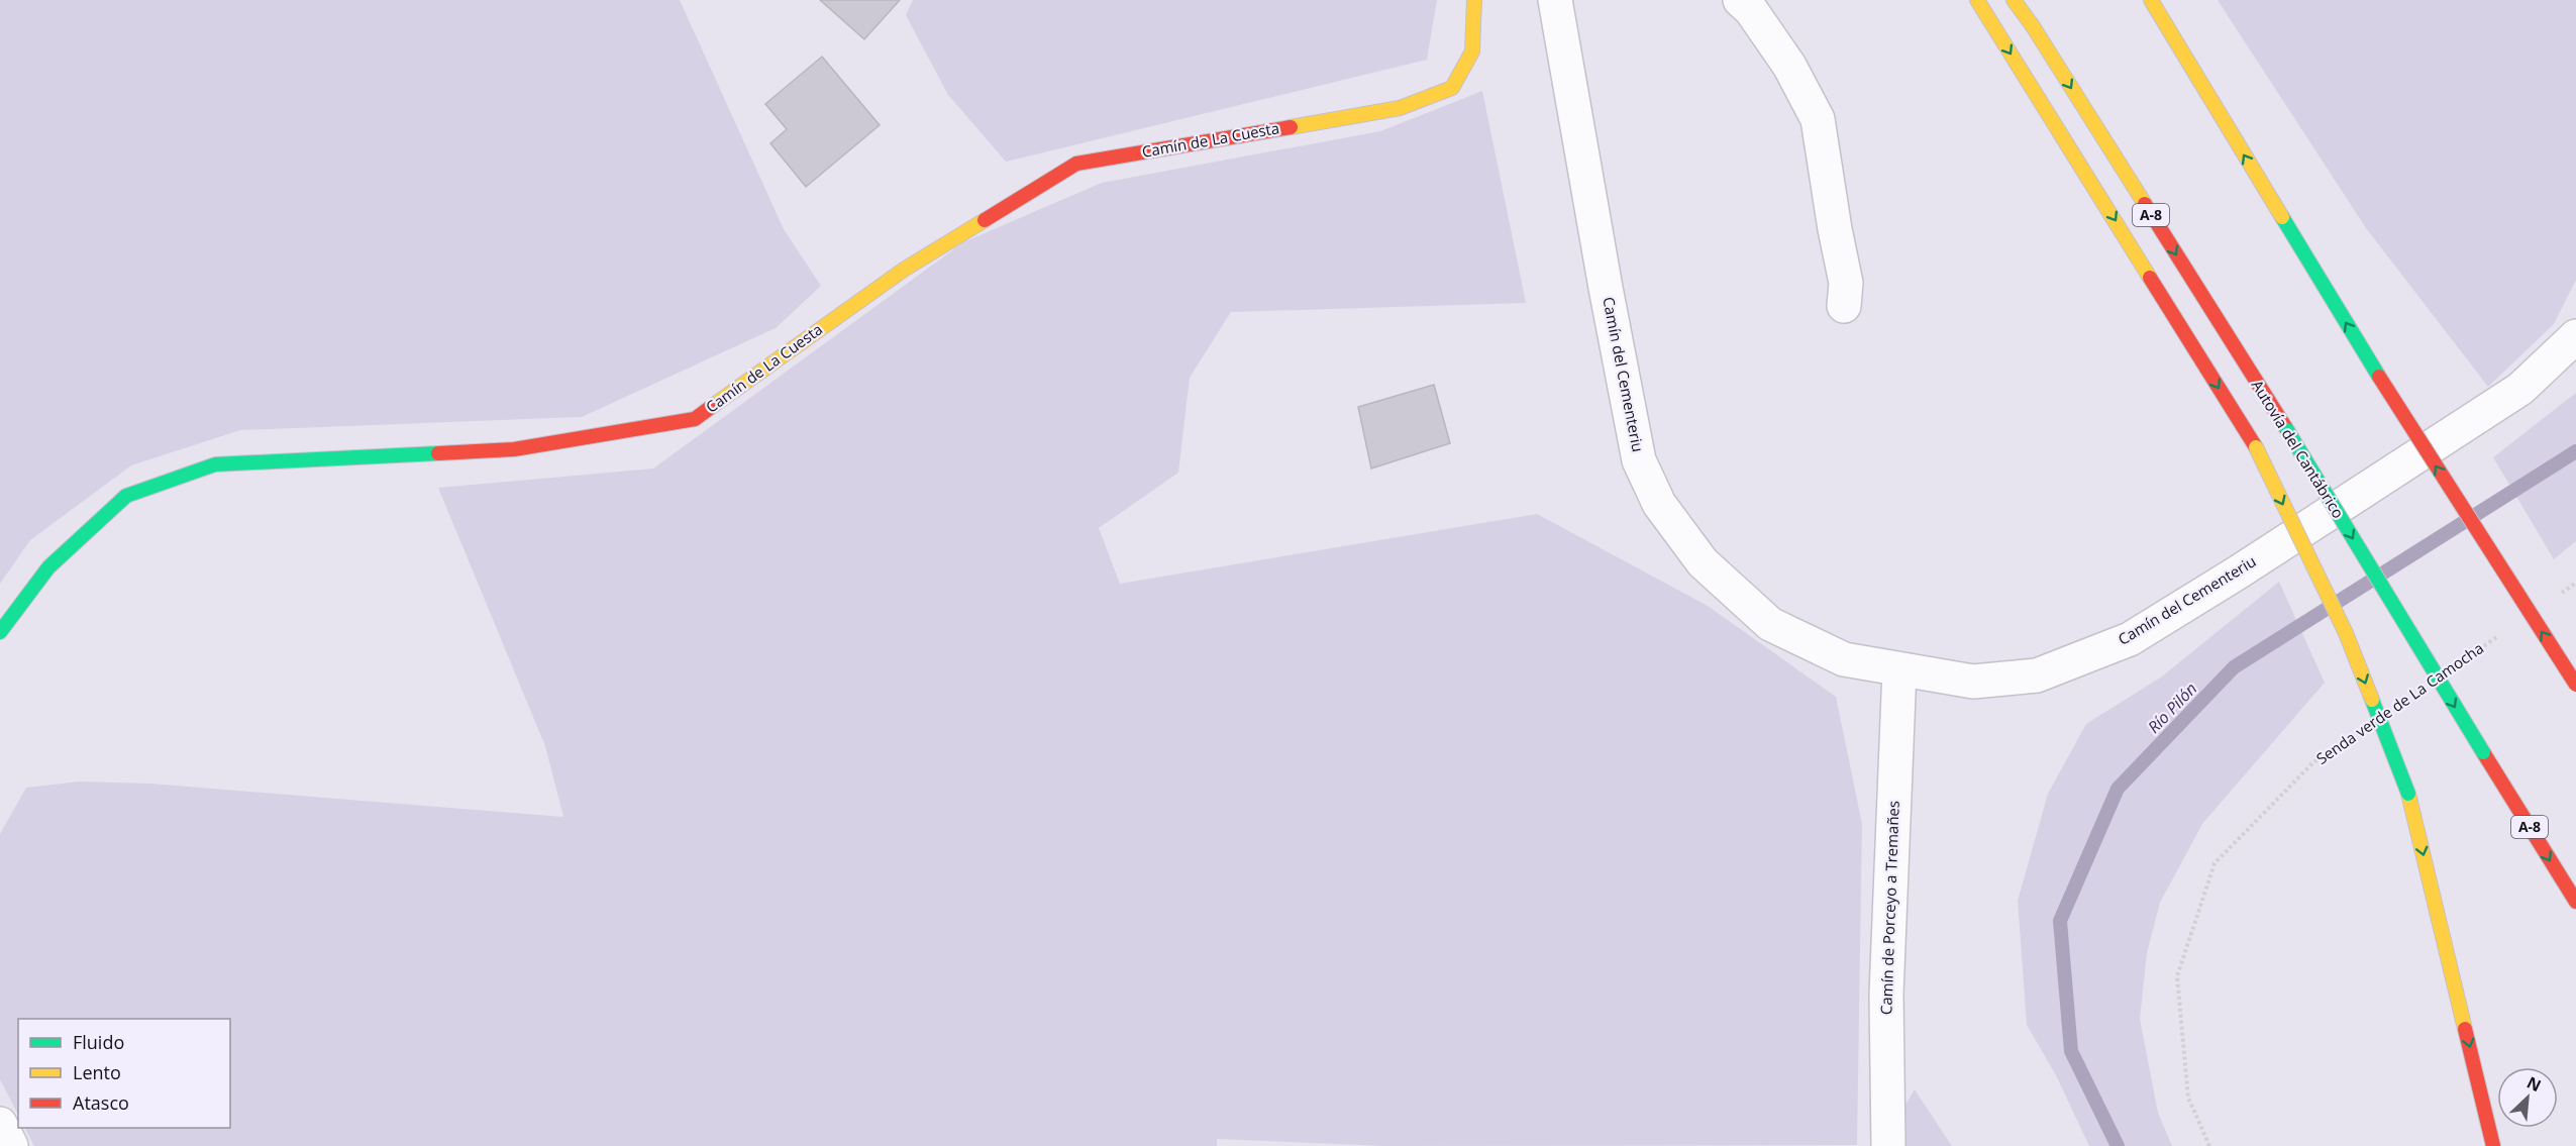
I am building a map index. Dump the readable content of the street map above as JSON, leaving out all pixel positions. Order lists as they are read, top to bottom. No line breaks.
{"streets":{"main road":["Camín de La Cuesta","A-8","Autovía del Cantábrico"],"street":["Camín del Cementeriu","Camín de Porceyo a Tremañes"],"path":["Senda verde de La Camocha"]},"crossings":[["Camín del Cementeriu","Camín de Porceyo a Tremañes"]],"water":["Río Pilón"],"legend":["Fluido","Lento","Atasco"],"north":"top right"}
